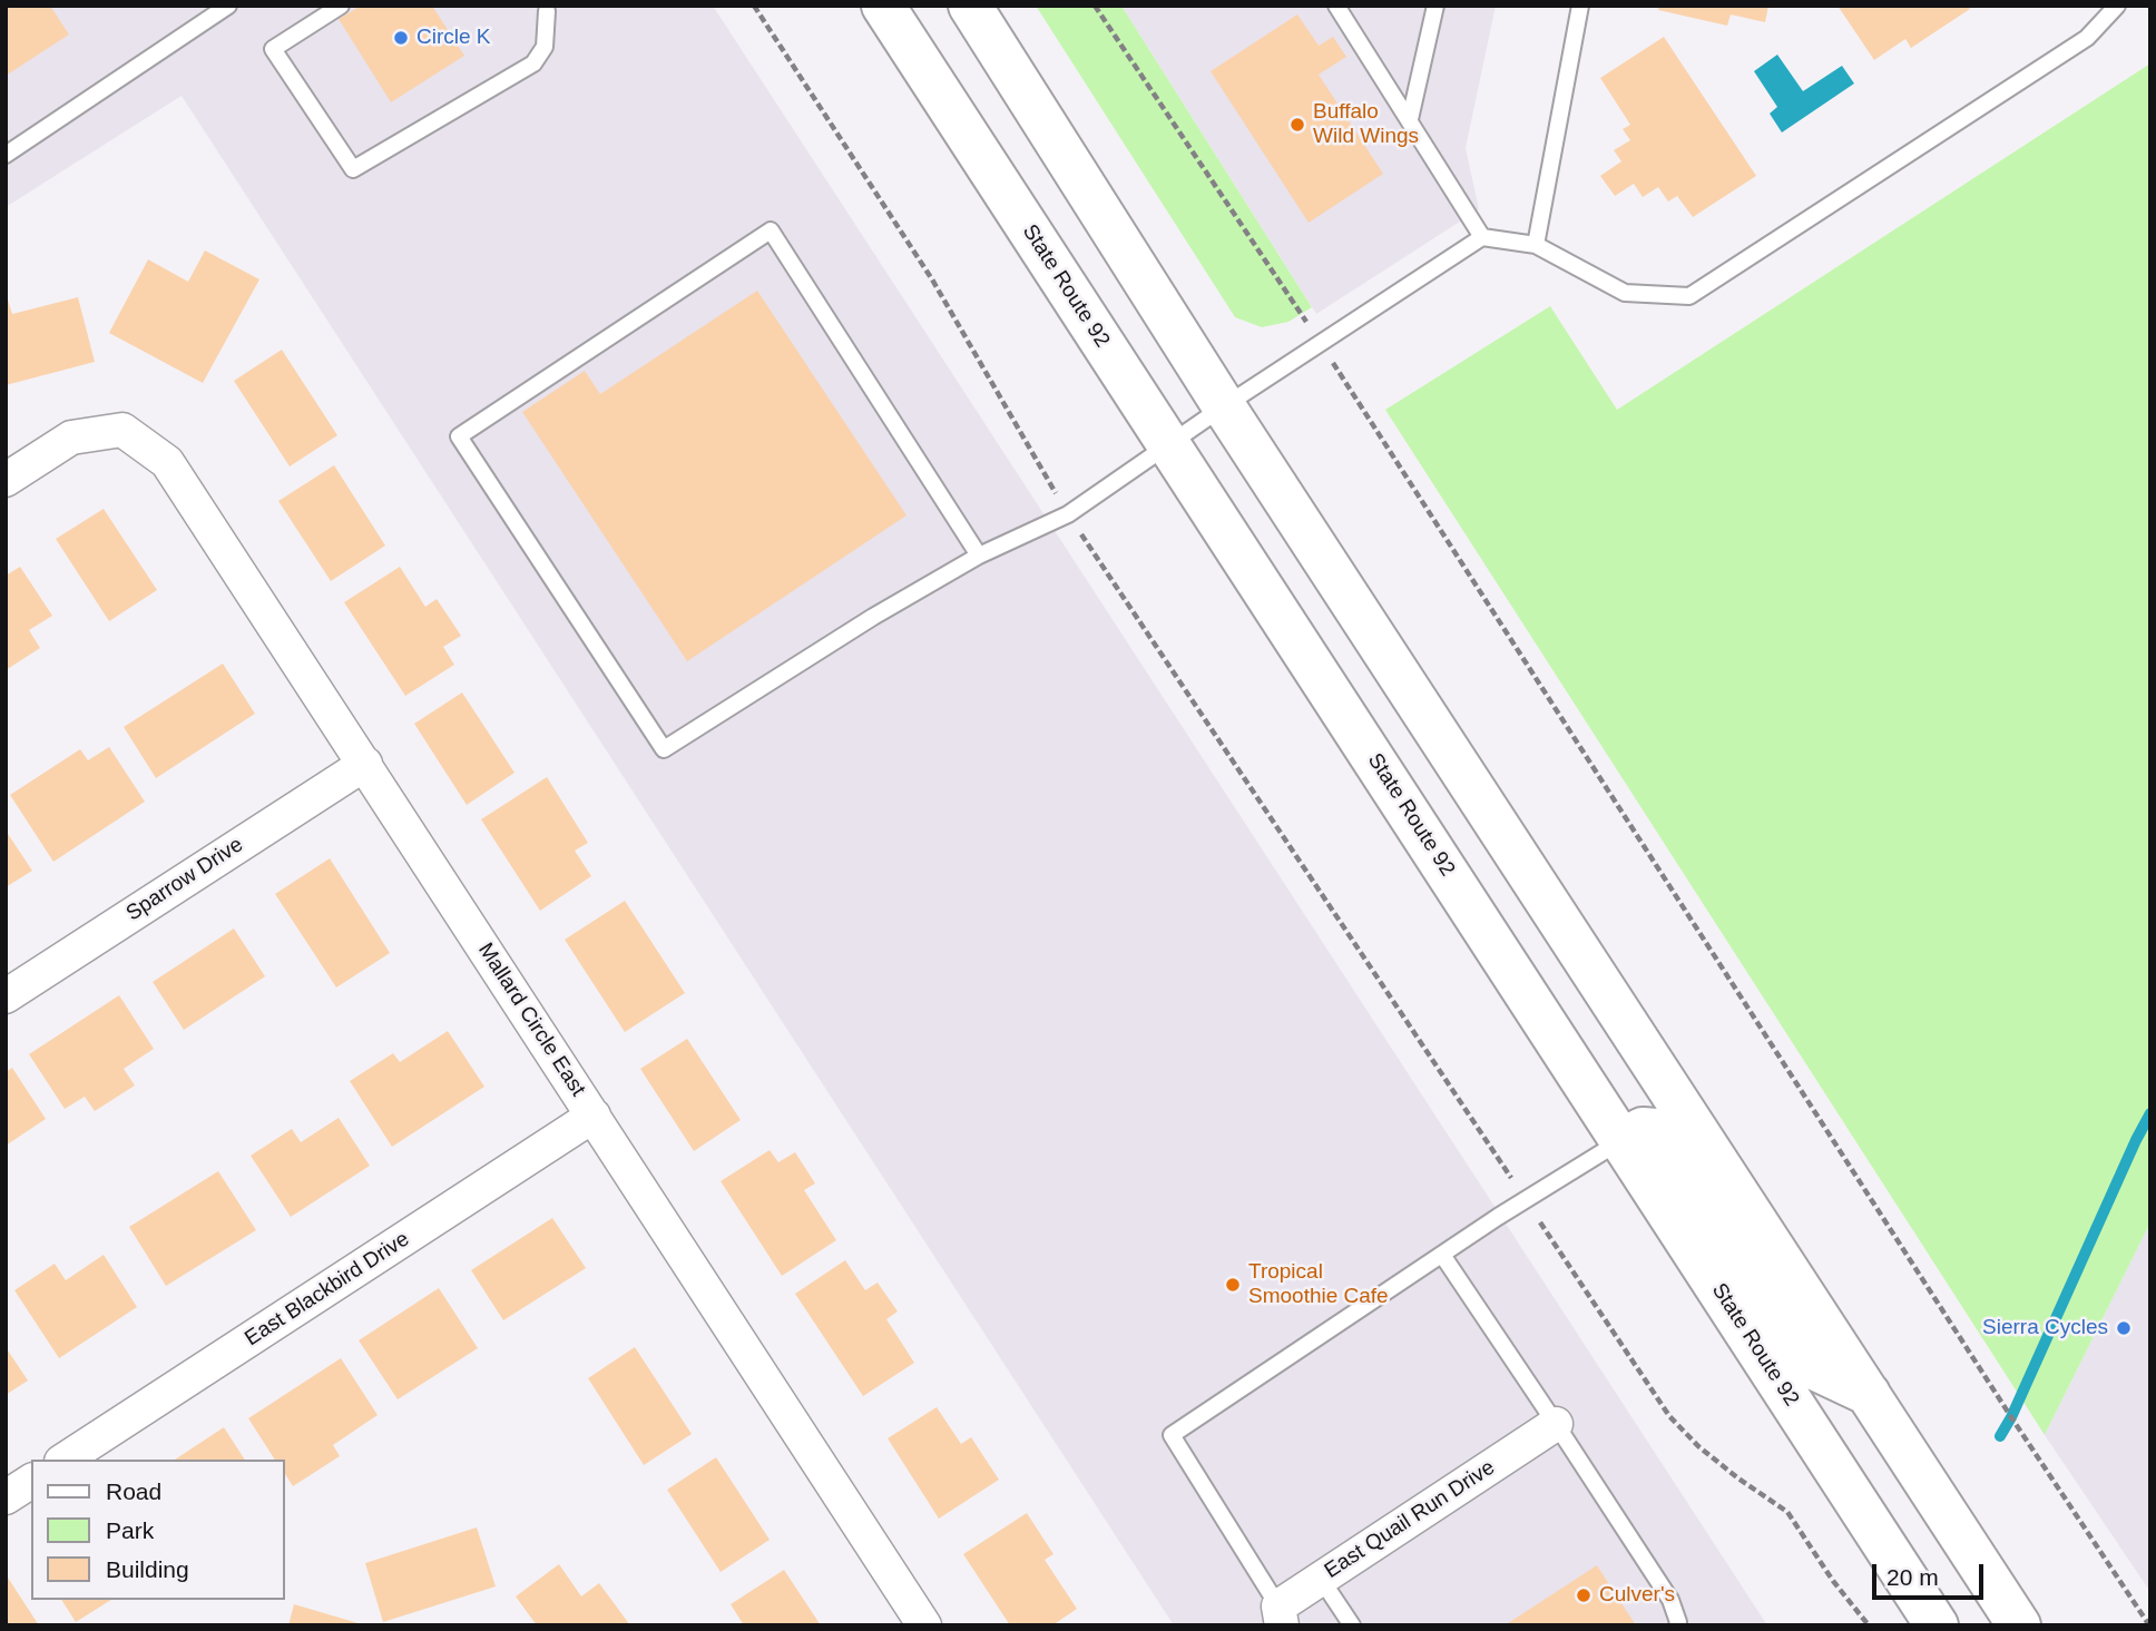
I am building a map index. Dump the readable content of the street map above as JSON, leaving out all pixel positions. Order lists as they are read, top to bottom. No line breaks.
{"streets":{"main road":["State Route 92"],"street":["Sparrow Drive","Mallard Circle East","East Blackbird Drive","East Quail Run Drive"]},"crossings":[["Sparrow Drive","Mallard Circle East"],["Mallard Circle East","East Blackbird Drive"]],"places":["Circle K","Buffalo Wild Wings","Tropical Smoothie Cafe","Sierra Cycles","Culver's"],"legend":["Road","Park","Building"],"scale_bar":"20 m"}
